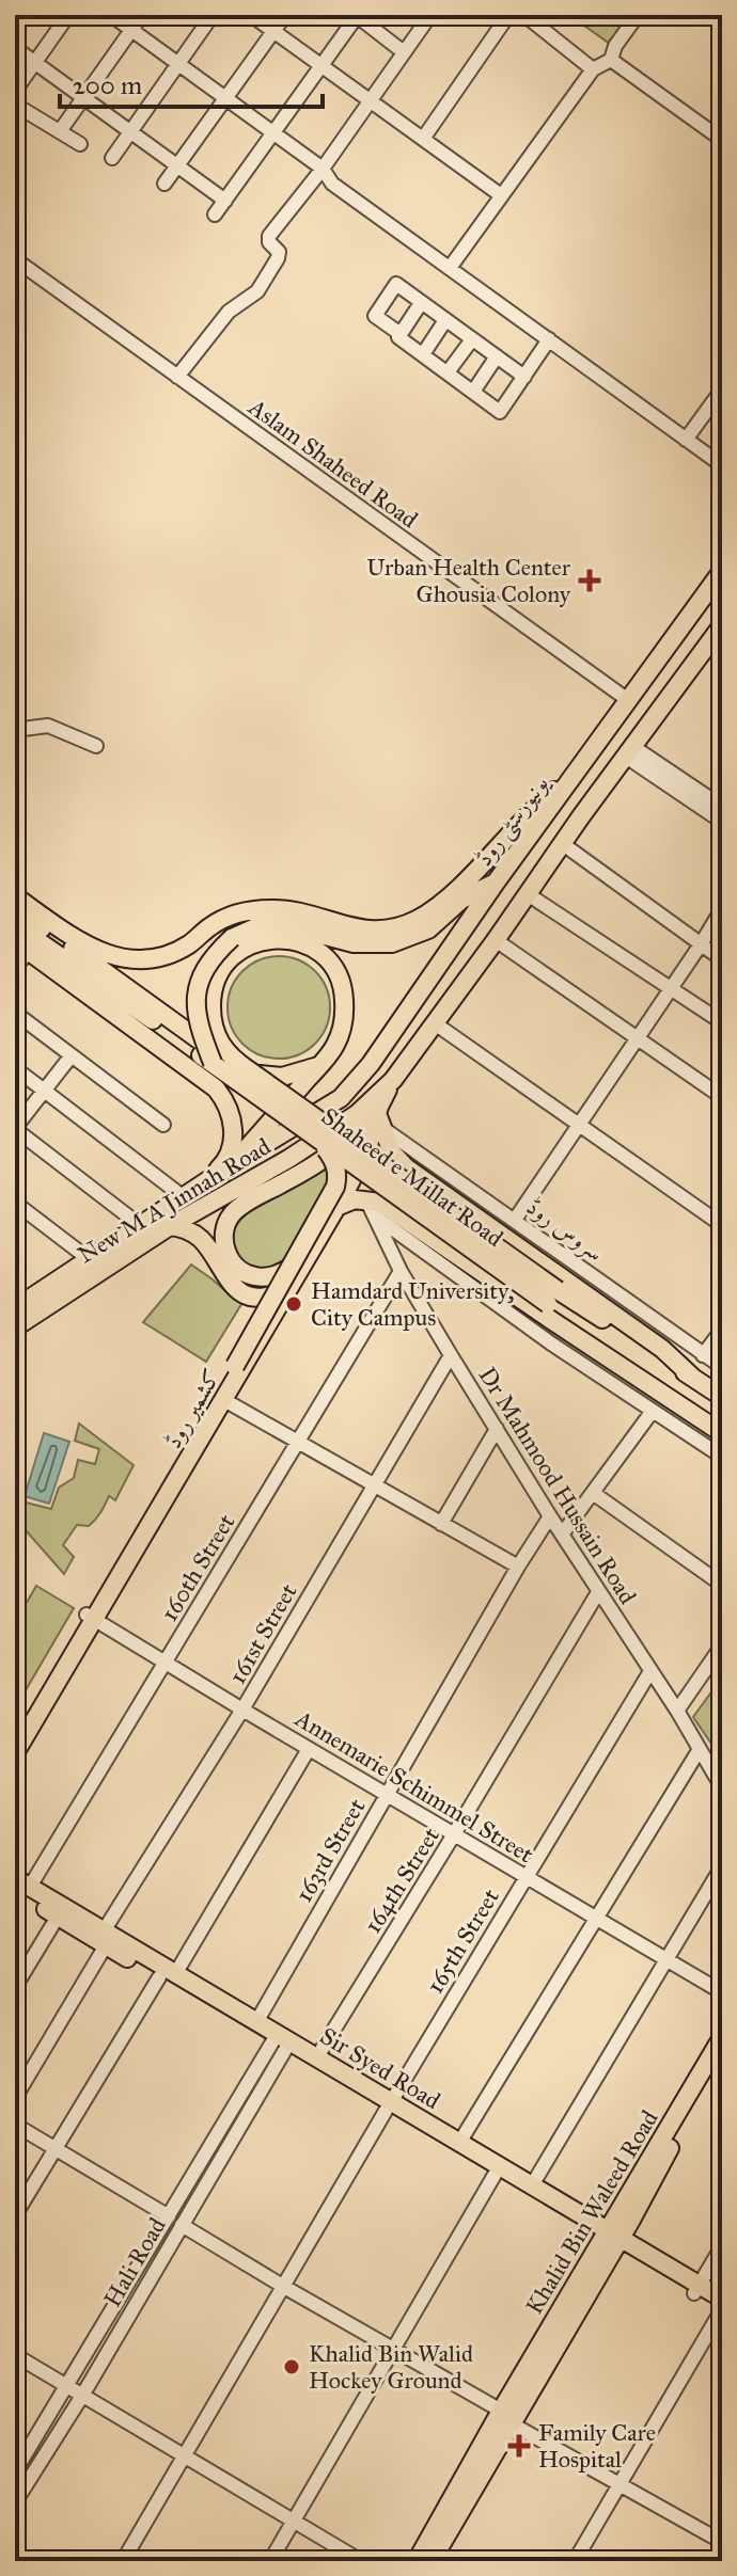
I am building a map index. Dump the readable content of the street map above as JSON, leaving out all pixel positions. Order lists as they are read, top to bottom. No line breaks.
{"streets":{"main road":["یونیورسٹی روڈ","Shaheed e Millat Road","New M A Jinnah Road","کشمیر روڈ","Sir Syed Road","Khalid Bin Waleed Road"],"street":["Aslam Shaheed Road","سروس روڈ","Dr Mahmood Hussain Road","160th Street","161st Street","Annemarie Schimmel Street","163rd Street","164th Street","165th Street","Hali Road"]},"crossings":[["Aslam Shaheed Road","یونیورسٹی روڈ"],["یونیورسٹی روڈ","New M A Jinnah Road"],["Shaheed e Millat Road","New M A Jinnah Road"],["Shaheed e Millat Road","کشمیر روڈ"],["New M A Jinnah Road","کشمیر روڈ"],["سروس روڈ","کشمیر روڈ"],["کشمیر روڈ","Annemarie Schimmel Street"],["Dr Mahmood Hussain Road","160th Street"],["Dr Mahmood Hussain Road","161st Street"],["Dr Mahmood Hussain Road","163rd Street"],["Dr Mahmood Hussain Road","164th Street"],["Dr Mahmood Hussain Road","165th Street"],["160th Street","Annemarie Schimmel Street"],["160th Street","Sir Syed Road"],["161st Street","Annemarie Schimmel Street"],["161st Street","Sir Syed Road"],["Annemarie Schimmel Street","163rd Street"],["Annemarie Schimmel Street","164th Street"],["Annemarie Schimmel Street","165th Street"],["163rd Street","Sir Syed Road"],["164th Street","Sir Syed Road"],["165th Street","Sir Syed Road"],["Sir Syed Road","Khalid Bin Waleed Road"],["Sir Syed Road","Hali Road"]],"places":{"health":["Urban Health Center Ghousia Colony","Family Care Hospital"],"other":["Hamdard University, City Campus","Khalid Bin Walid Hockey Ground"]},"scale_bar":"200 m"}
